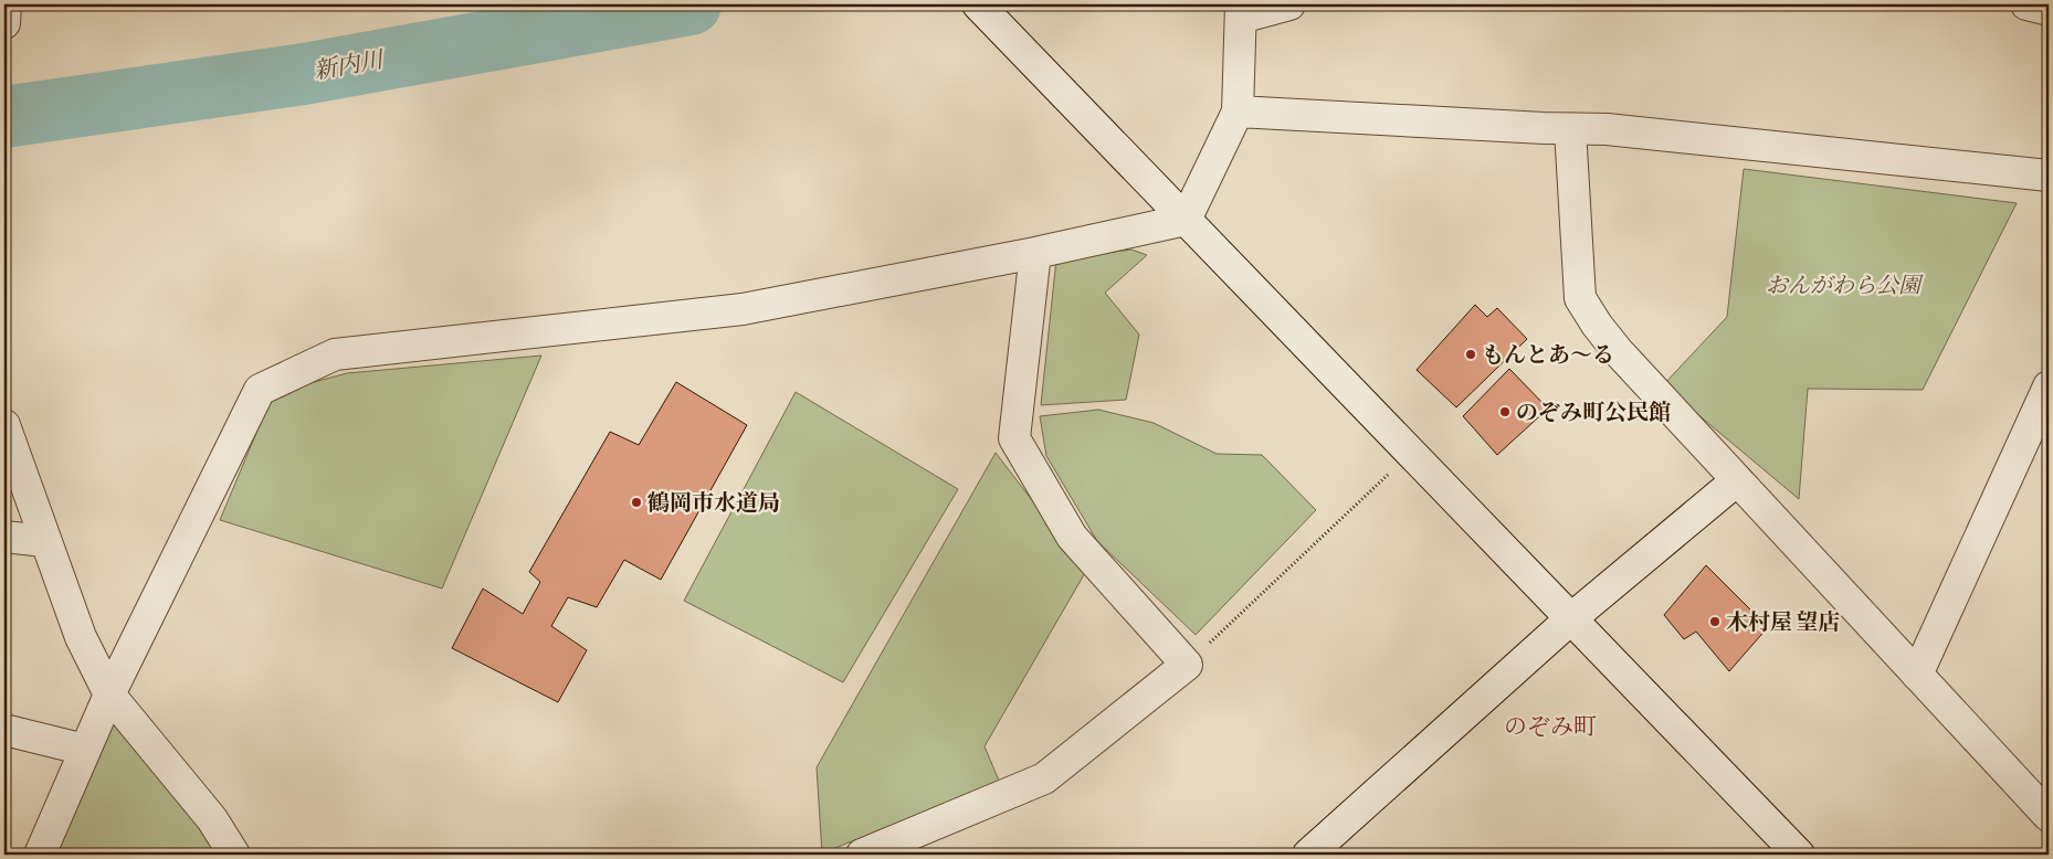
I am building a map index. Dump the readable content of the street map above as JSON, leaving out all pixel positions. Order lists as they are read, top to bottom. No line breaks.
{"districts":["のぞみ町"],"water":["新内川"],"parks":["おんがわら公園"],"places":["もんとあ～る","のぞみ町公民館","鶴岡市水道局","木村屋 望店"]}
